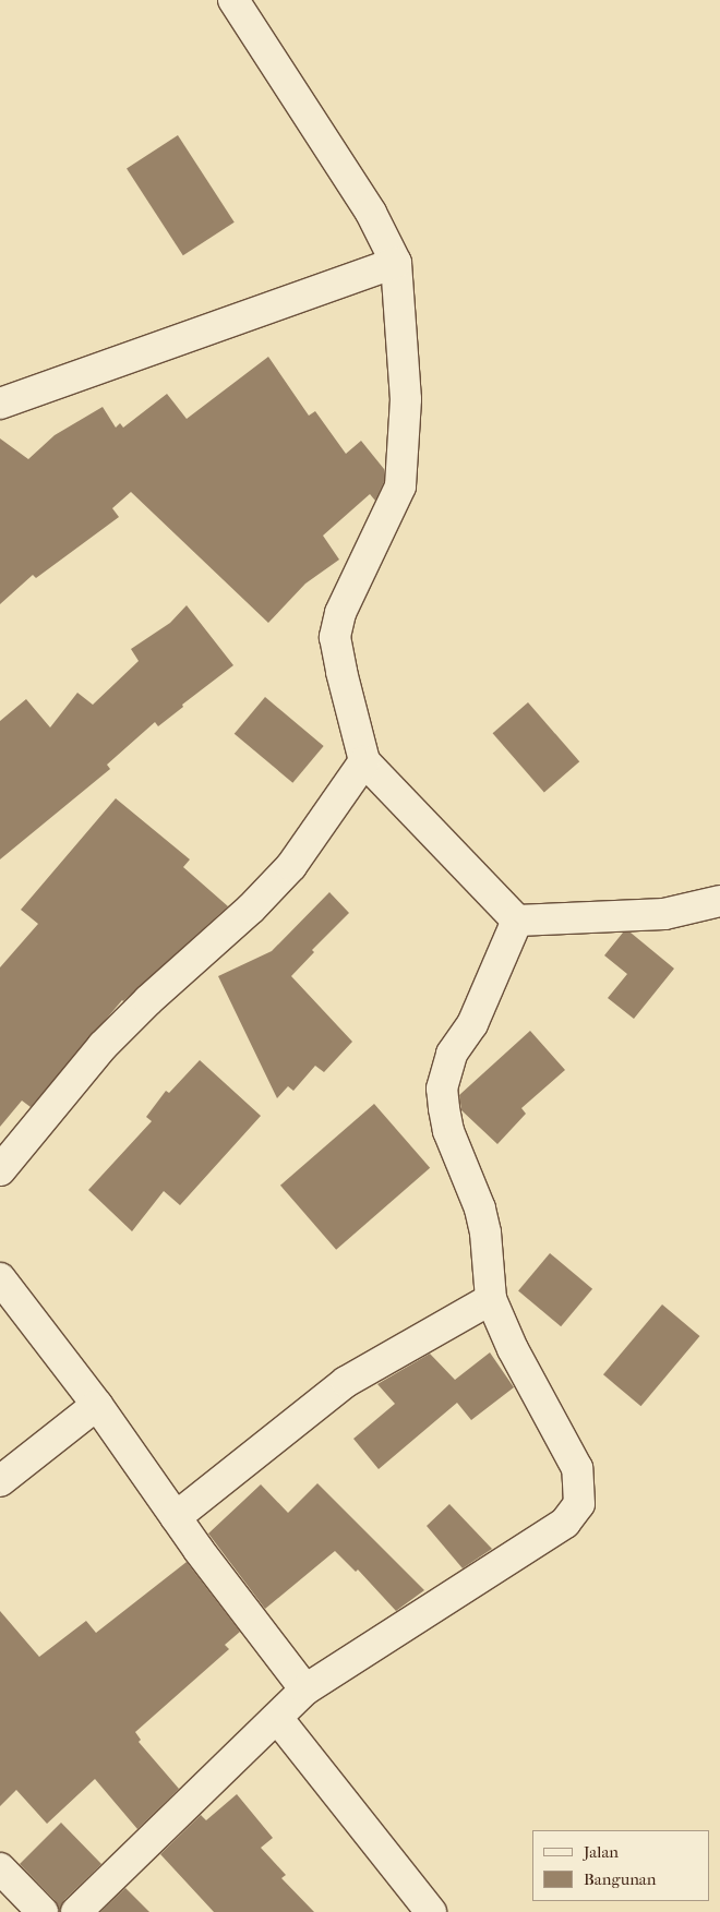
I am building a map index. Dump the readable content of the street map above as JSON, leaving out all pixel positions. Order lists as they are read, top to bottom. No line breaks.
{"legend":["Jalan","Bangunan"]}
